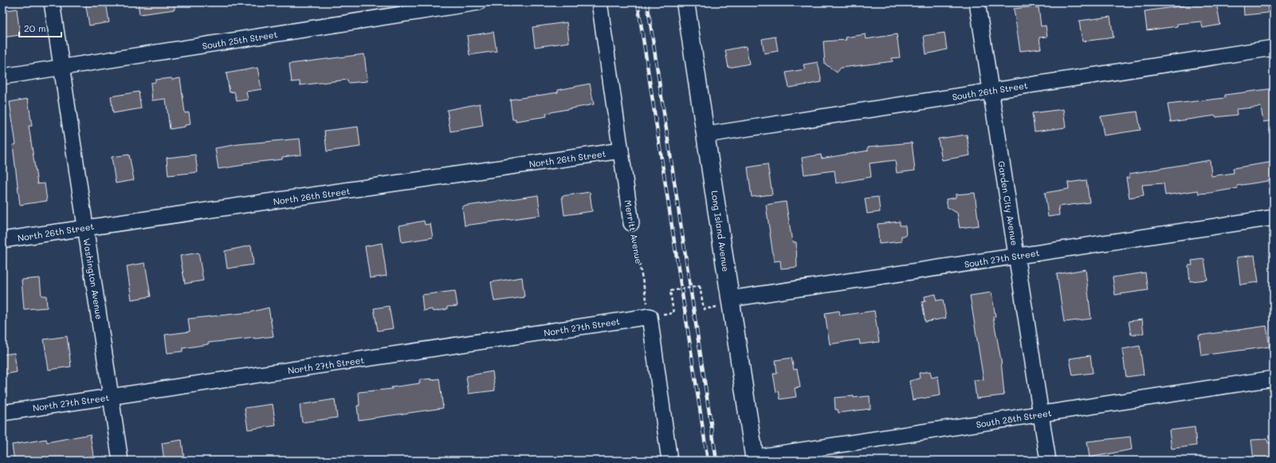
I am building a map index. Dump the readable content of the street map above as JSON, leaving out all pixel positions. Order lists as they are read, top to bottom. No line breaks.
{"streets":{"street":["South 25th Street","South 26th Street","North 26th Street","Garden City Avenue","Long Island Avenue","Merritt Avenue","South 27th Street","Washington Avenue","North 27th Street","South 28th Street"]},"crossings":[["South 25th Street","Washington Avenue"],["South 26th Street","Garden City Avenue"],["South 26th Street","Long Island Avenue"],["North 26th Street","Merritt Avenue"],["North 26th Street","Washington Avenue"],["Garden City Avenue","South 27th Street"],["Garden City Avenue","South 28th Street"],["Long Island Avenue","South 27th Street"],["Long Island Avenue","South 28th Street"],["Merritt Avenue","North 27th Street"],["Washington Avenue","North 27th Street"]],"scale_bar":"20 m"}
